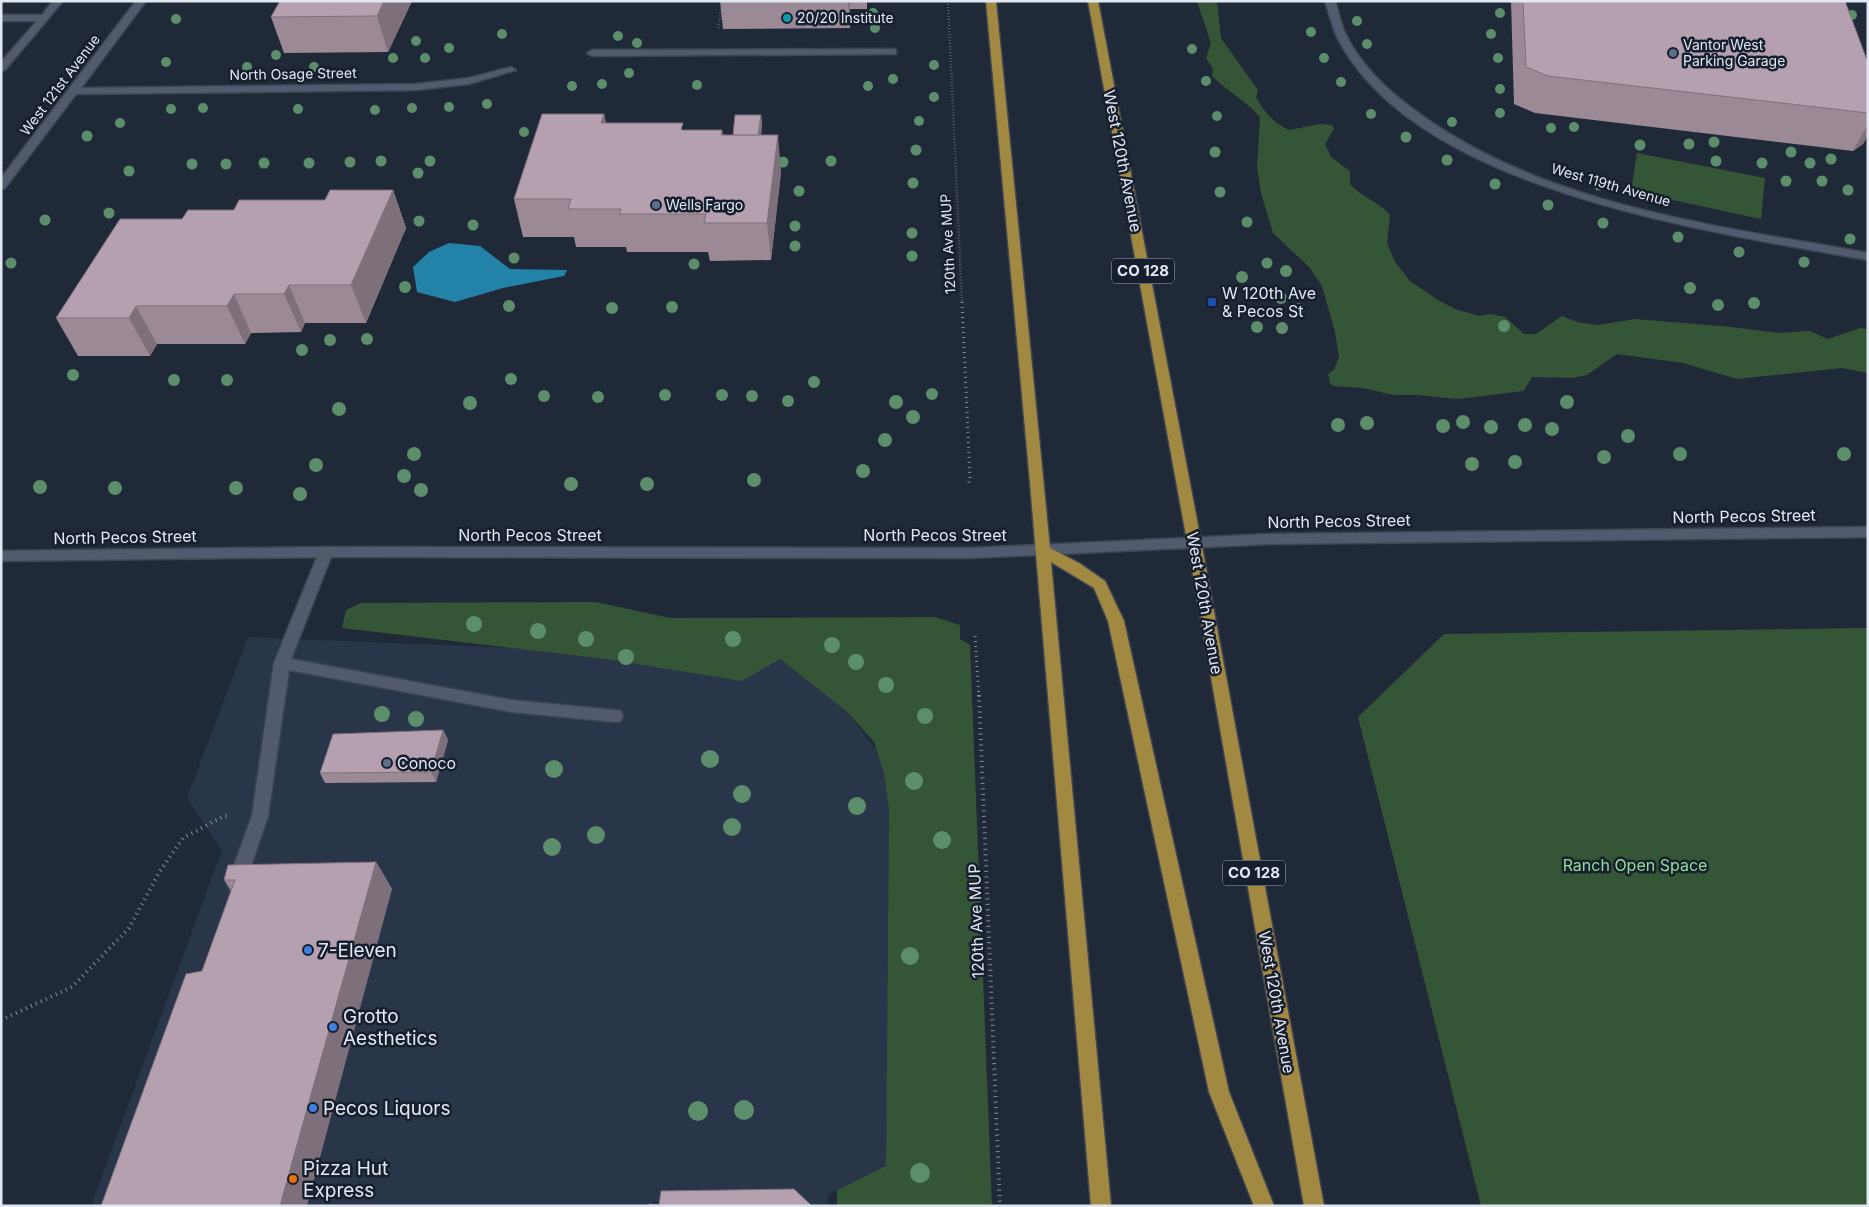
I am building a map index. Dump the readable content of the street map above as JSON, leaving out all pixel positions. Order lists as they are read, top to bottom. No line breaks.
{"streets":{"main road":["West 120th Avenue","CO 128"],"street":["North Osage Street","West 121st Avenue","West 119th Avenue","North Pecos Street"],"path":["120th Ave MUP"]},"crossings":[["North Osage Street","West 121st Avenue"],["West 120th Avenue","North Pecos Street"]],"parks":["Ranch Open Space"],"places":{"other":["20/20 Institute","Vantor West Parking Garage","Wells Fargo","Conoco","7-Eleven","Grotto Aesthetics","Pecos Liquors","Pizza Hut Express"],"transit":["W 120th Ave & Pecos St"]}}
